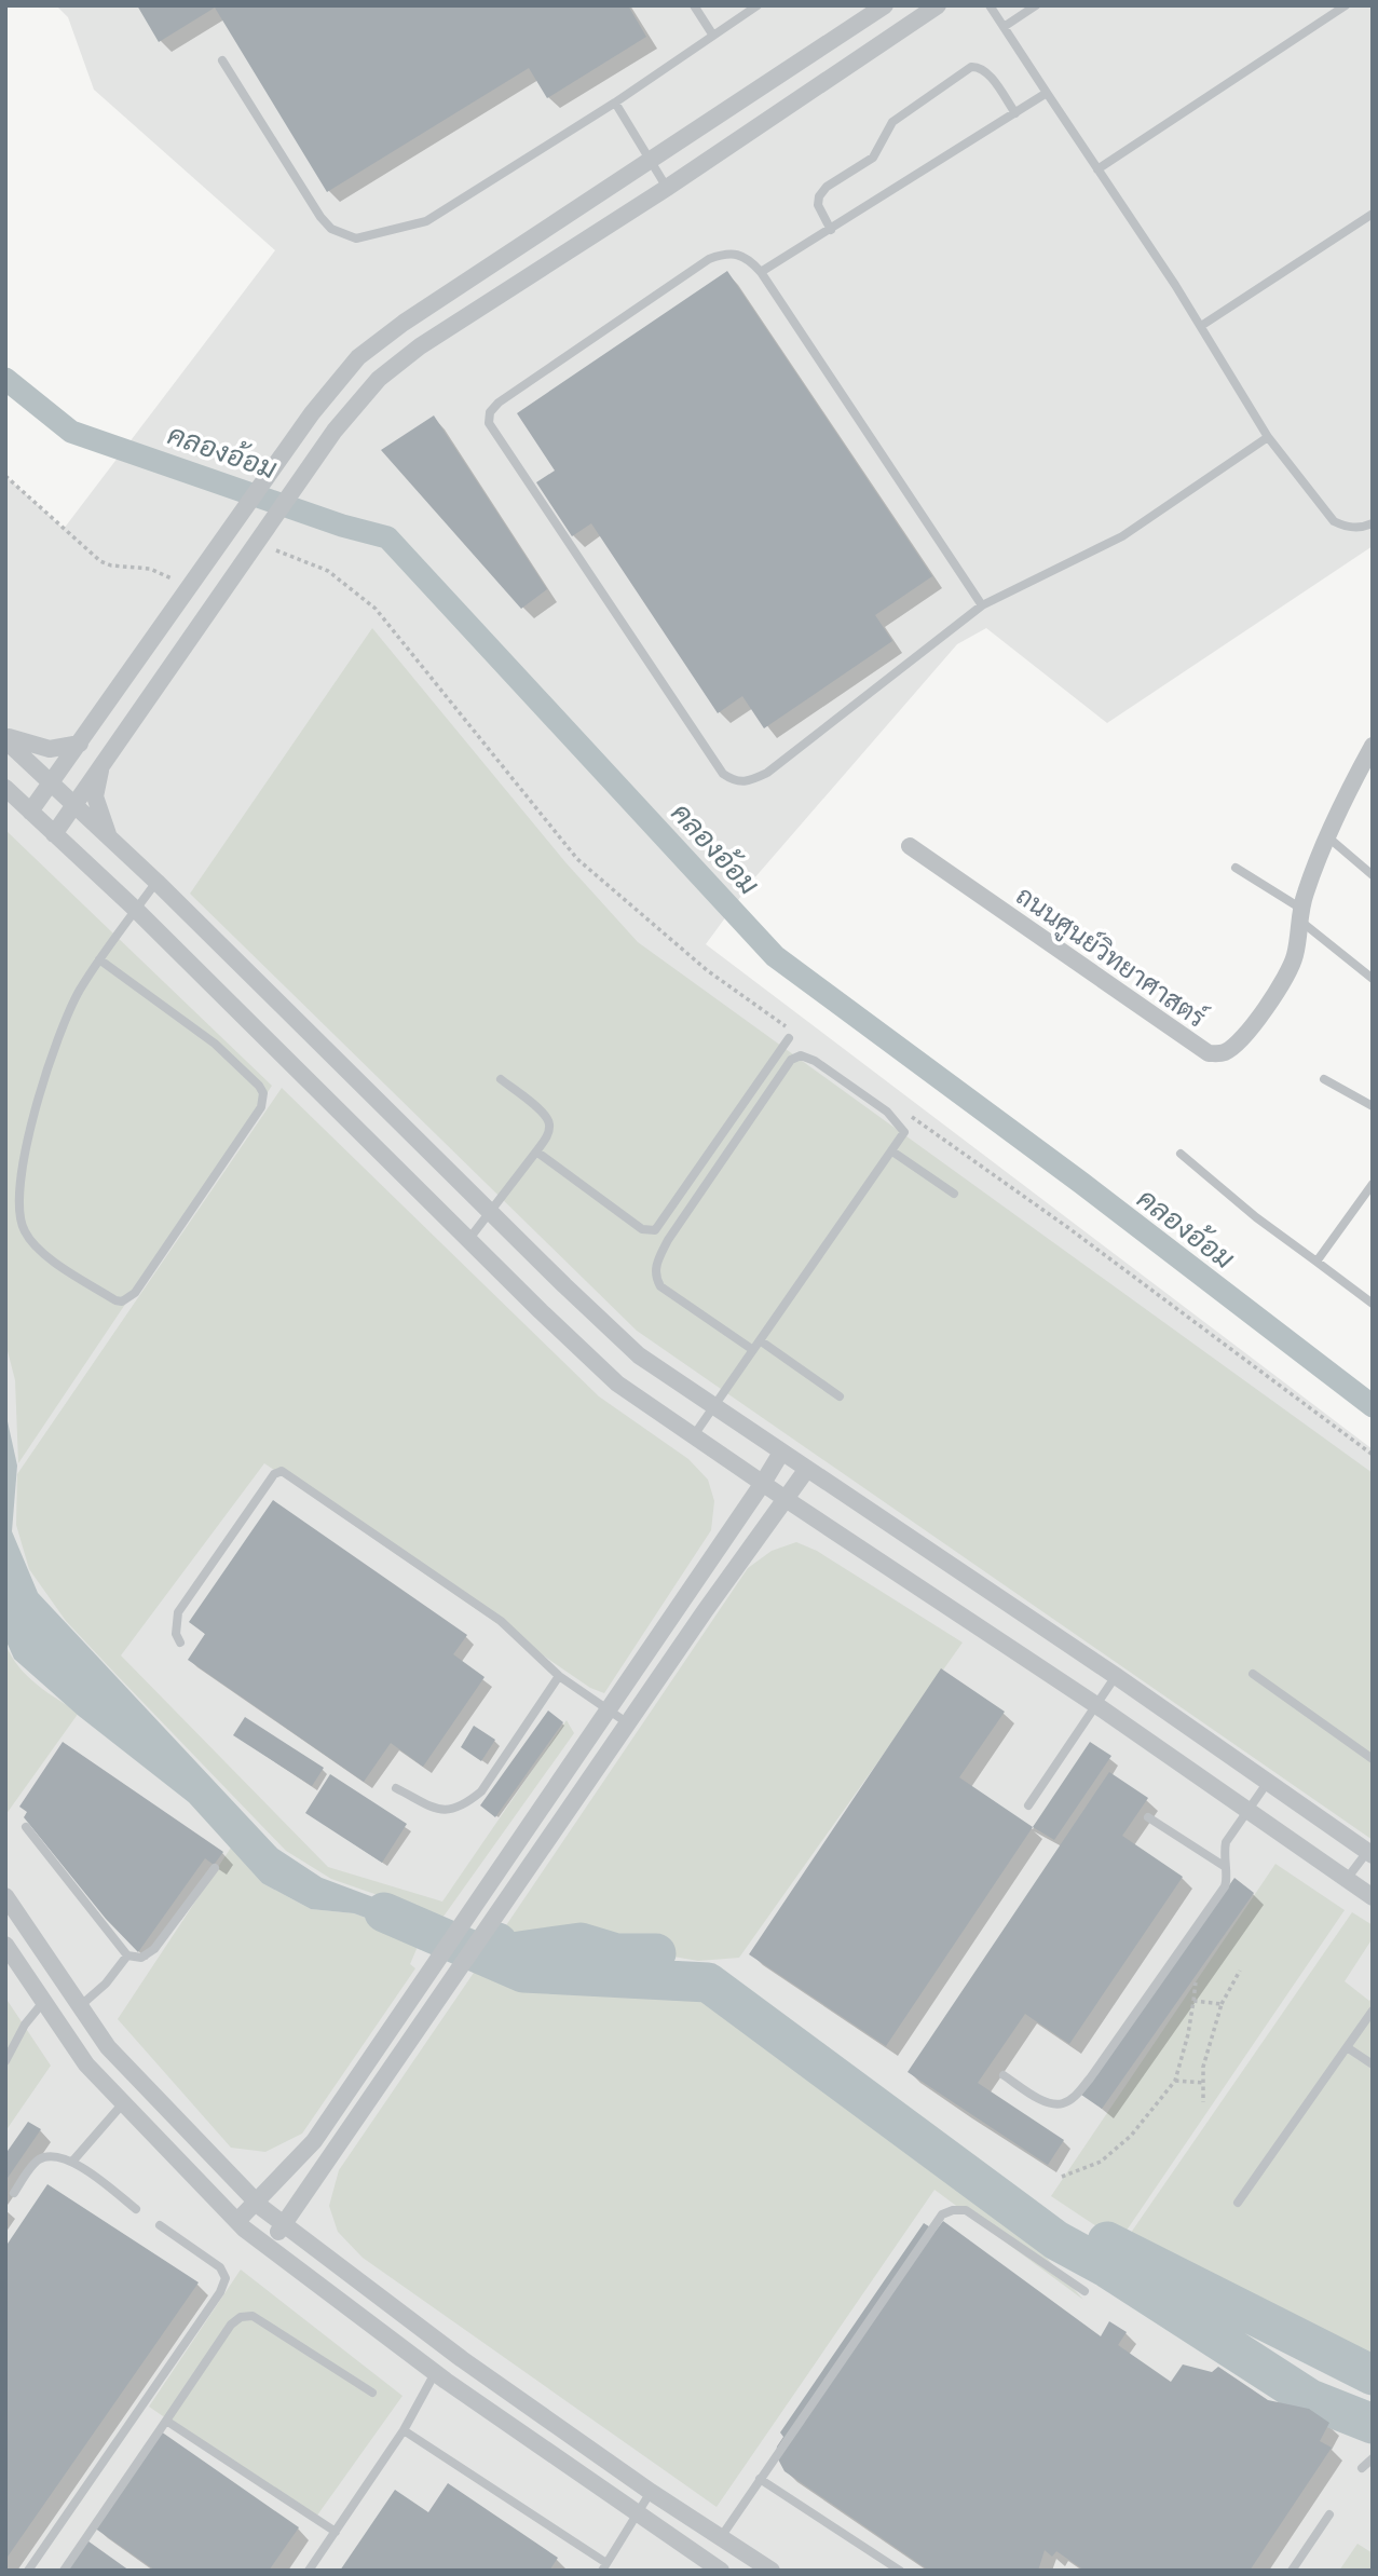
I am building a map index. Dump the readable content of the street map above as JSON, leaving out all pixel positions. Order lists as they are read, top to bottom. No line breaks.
{"streets":{"street":["ถนนศูนย์วิทยาศาสตร์"]},"water":["คลองอ้อม"]}
